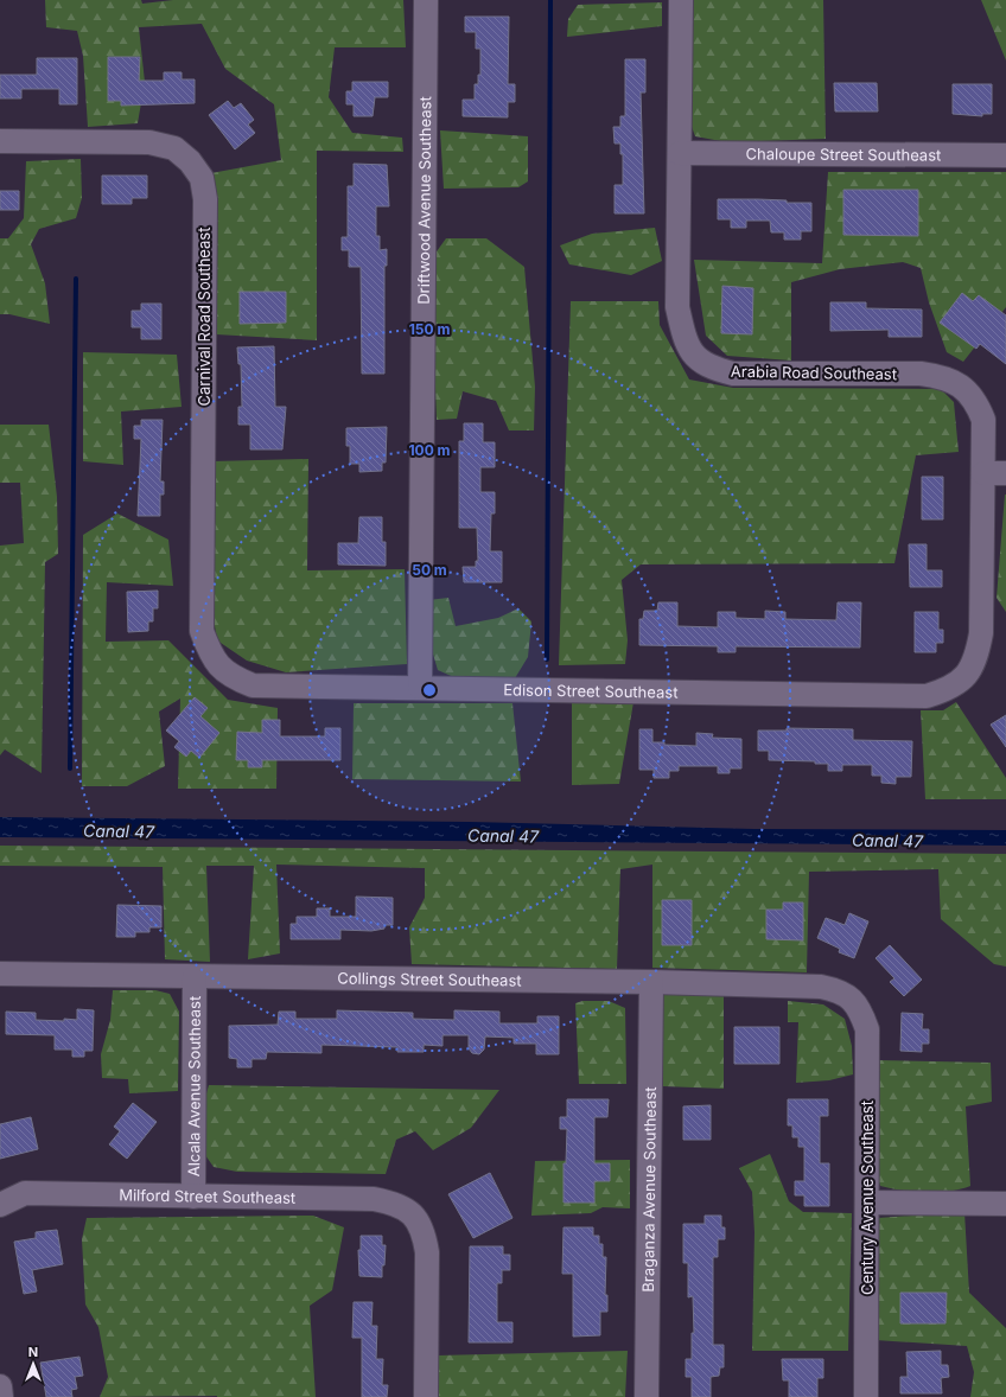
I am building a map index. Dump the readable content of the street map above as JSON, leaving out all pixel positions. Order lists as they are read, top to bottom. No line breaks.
{"streets":{"street":["Chaloupe Street Southeast","Driftwood Avenue Southeast","Carnival Road Southeast","Arabia Road Southeast","Edison Street Southeast","Collings Street Southeast","Alcala Avenue Southeast","Braganza Avenue Southeast","Milford Street Southeast","Century Avenue Southeast"]},"crossings":[["Chaloupe Street Southeast","Arabia Road Southeast"],["Driftwood Avenue Southeast","Edison Street Southeast"],["Carnival Road Southeast","Edison Street Southeast"],["Arabia Road Southeast","Edison Street Southeast"],["Collings Street Southeast","Alcala Avenue Southeast"],["Collings Street Southeast","Braganza Avenue Southeast"],["Collings Street Southeast","Century Avenue Southeast"],["Alcala Avenue Southeast","Milford Street Southeast"]],"water":["Canal 47"],"north":"top","rings":["150 m","100 m","50 m"]}
